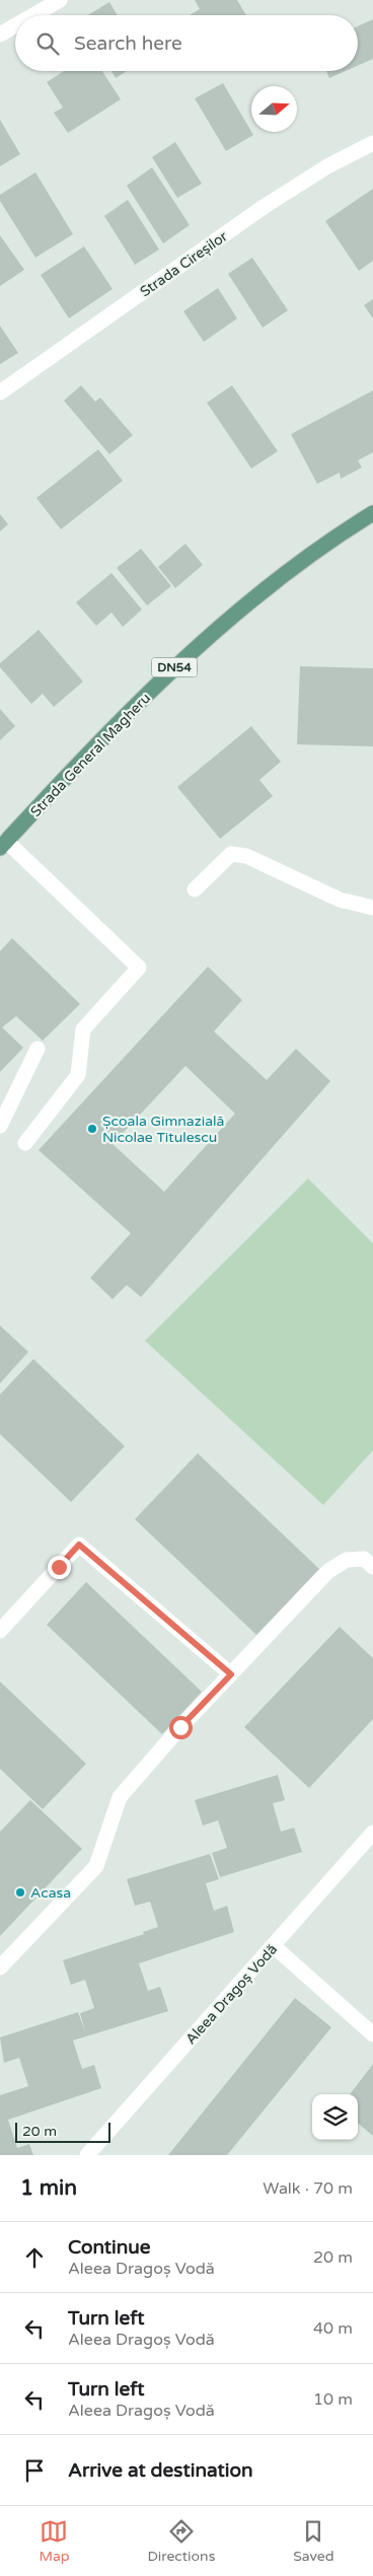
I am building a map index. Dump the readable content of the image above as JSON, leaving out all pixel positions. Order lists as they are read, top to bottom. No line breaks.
{"streets":{"main road":["DN54","Strada General Magheru"],"street":["Strada Cireșilor","Aleea Dragoș Vodă"]},"places":["Școala Gimnazială Nicolae Titulescu","Acasa"],"scale_bar":"20 m","north":"right","page":{"search":"Search here","scale":"20 m","heading":["1 min","Walk · 70 m"],"list":[["Continue","Aleea Dragoș Vodă","20 m"],["Turn left","Aleea Dragoș Vodă","40 m"],["Turn left","Aleea Dragoș Vodă","10 m"],"Arrive at destination"],"nav":["Map","Directions","Saved"]}}
